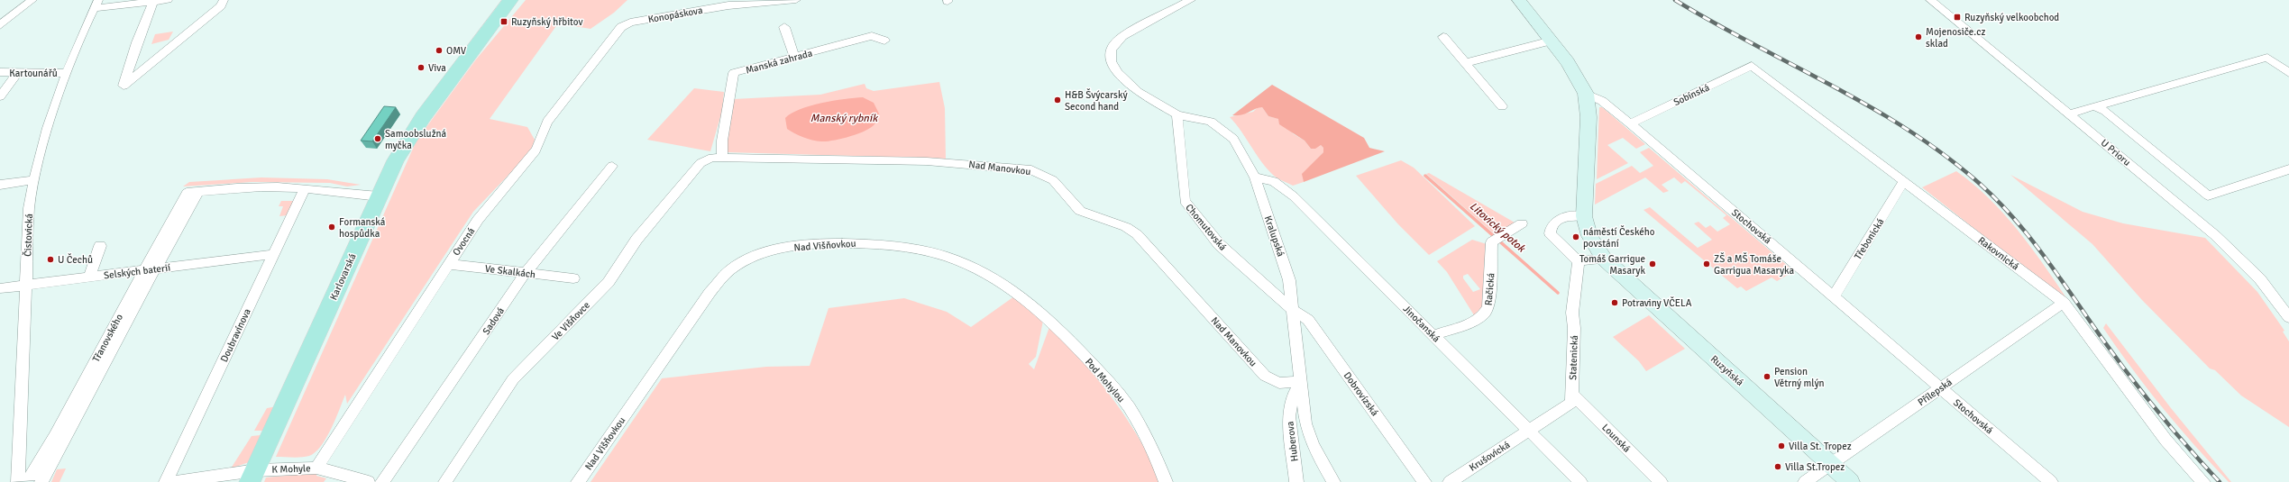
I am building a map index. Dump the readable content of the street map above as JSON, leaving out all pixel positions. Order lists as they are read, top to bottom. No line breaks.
{"streets":{"main road":["Karlovarská"],"street":["Konopáskova","Manská zahrada","Kartounářů","Sobínská","U Prioru","Nad Manovkou","Stochovská","Chomutovská","Čistovická","Kralupská","Třebonická","Ovocná","Nad Višňovkou","Rakovnická","Selských baterií","Ve Skalkách","Račická","Sadová","Ve Višňovce","Jinočanská","Doubravínova","Třanovského","Statenická","Ruzyňská","Pod Mohylou","Přílepská","Dobrovízská","Lounská","Huberova","Krušovická","K Mohyle"]},"crossings":[["Konopáskova","Ovocná"],["Manská zahrada","Nad Manovkou"],["Kartounářů","Čistovická"],["Sobínská","Stochovská"],["Sobínská","Rakovnická"],["Nad Manovkou","Kralupská"],["Nad Manovkou","Ve Višňovce"],["Nad Manovkou","Huberova"],["Stochovská","Třebonická"],["Stochovská","Přílepská"],["Chomutovská","Kralupská"],["Chomutovská","Dobrovízská"],["Čistovická","Selských baterií"],["Kralupská","Jinočanská"],["Kralupská","Dobrovízská"],["Kralupská","Huberova"],["Třebonická","Rakovnická"],["Ovocná","Ve Skalkách"],["Ovocná","K Mohyle"],["Nad Višňovkou","Pod Mohylou"],["Rakovnická","Přílepská"],["Selských baterií","Doubravínova"],["Selských baterií","Třanovského"],["Ve Skalkách","Sadová"],["Karlovarská","K Mohyle"],["Račická","Jinočanská"],["Jinočanská","Statenická"],["Jinočanská","Krušovická"],["Doubravínova","Třanovského"],["Statenická","Lounská"],["Statenická","Krušovická"],["Ruzyňská","Přílepská"]],"water":["Manský rybník","Litovický potok"],"places":{"transit":["Ruzyňský velkoobchod","Ruzyňský hřbitov"],"other":["Mojenosiče.cz sklad","OMV","Viva","H&B Švýcarský Second hand","Samoobslužná myčka","Formanská hospůdka","náměstí Českého povstání","U Čechů","Tomáš Garrigue Masaryk","ZŠ a MŠ Tomáše Garrigua Masaryka","Potraviny VČELA","Pension Větrný mlýn","Villa St. Tropez","Villa St.Tropez"]}}
